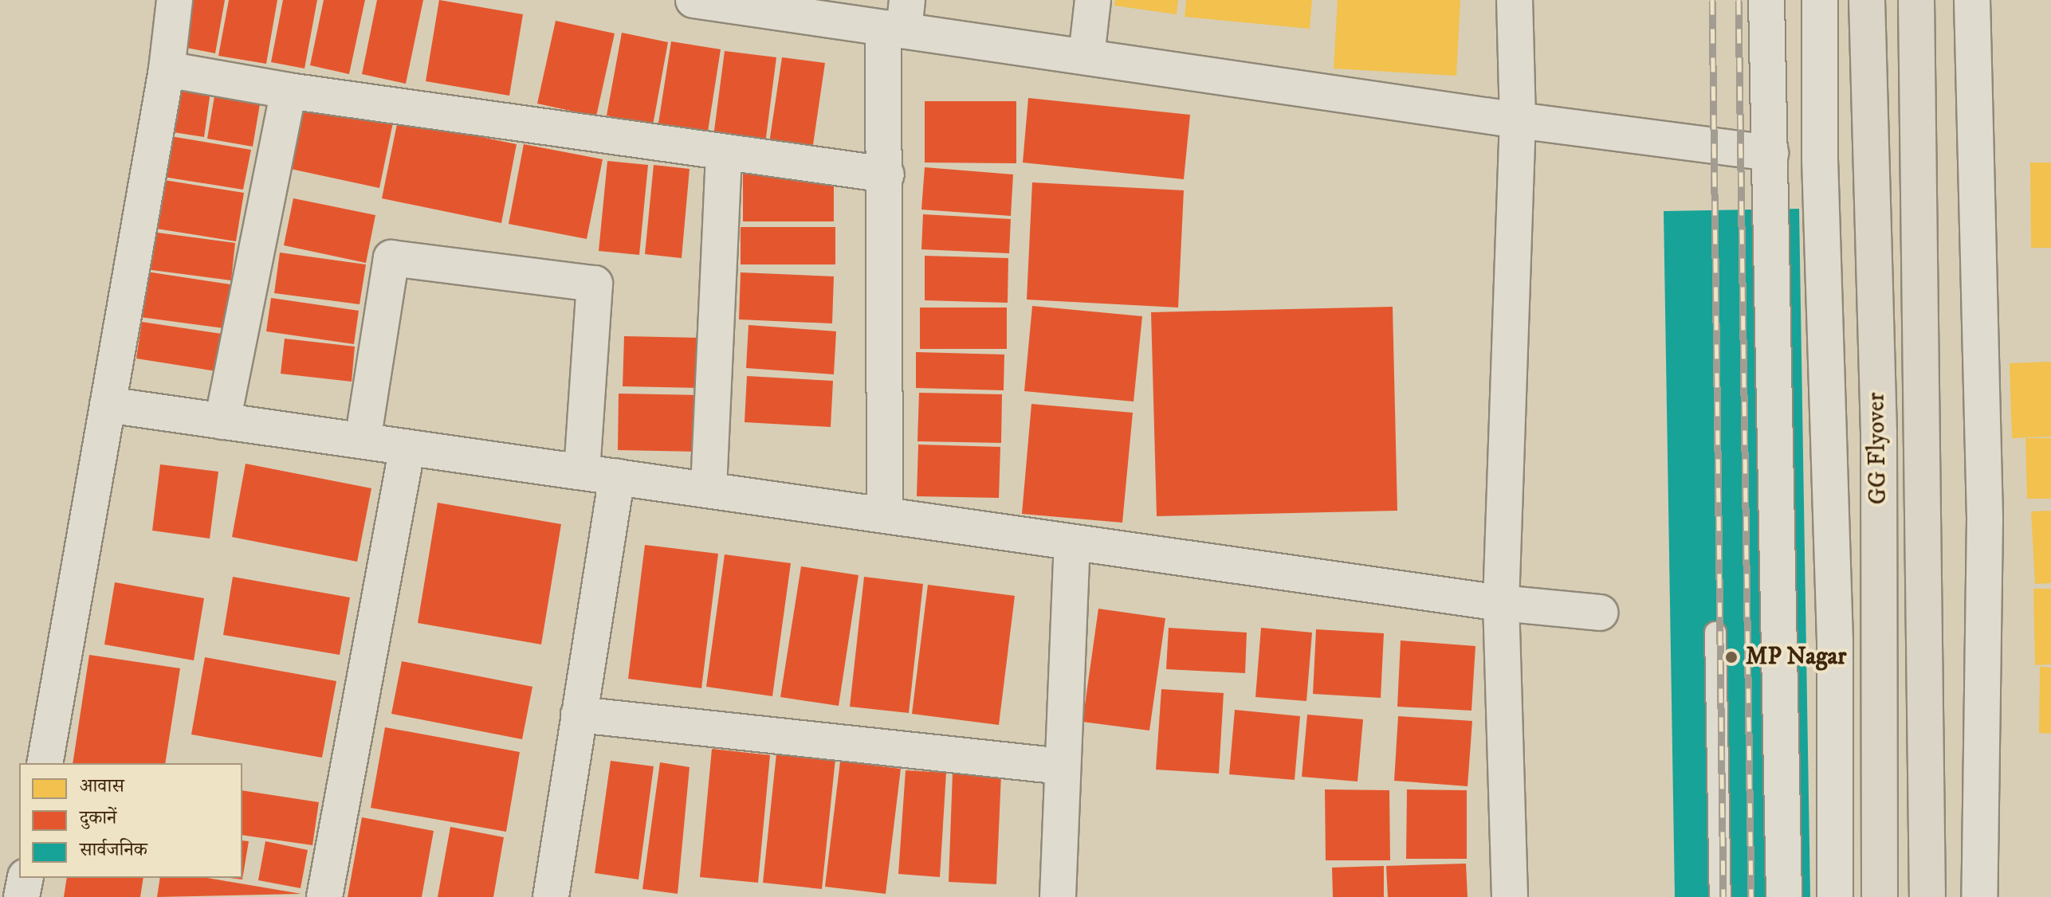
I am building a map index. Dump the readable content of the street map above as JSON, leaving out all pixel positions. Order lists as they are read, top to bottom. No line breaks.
{"streets":{"main road":["GG Flyover"]},"places":["MP Nagar"],"legend":["आवास","दुकानें","सार्वजनिक"]}
